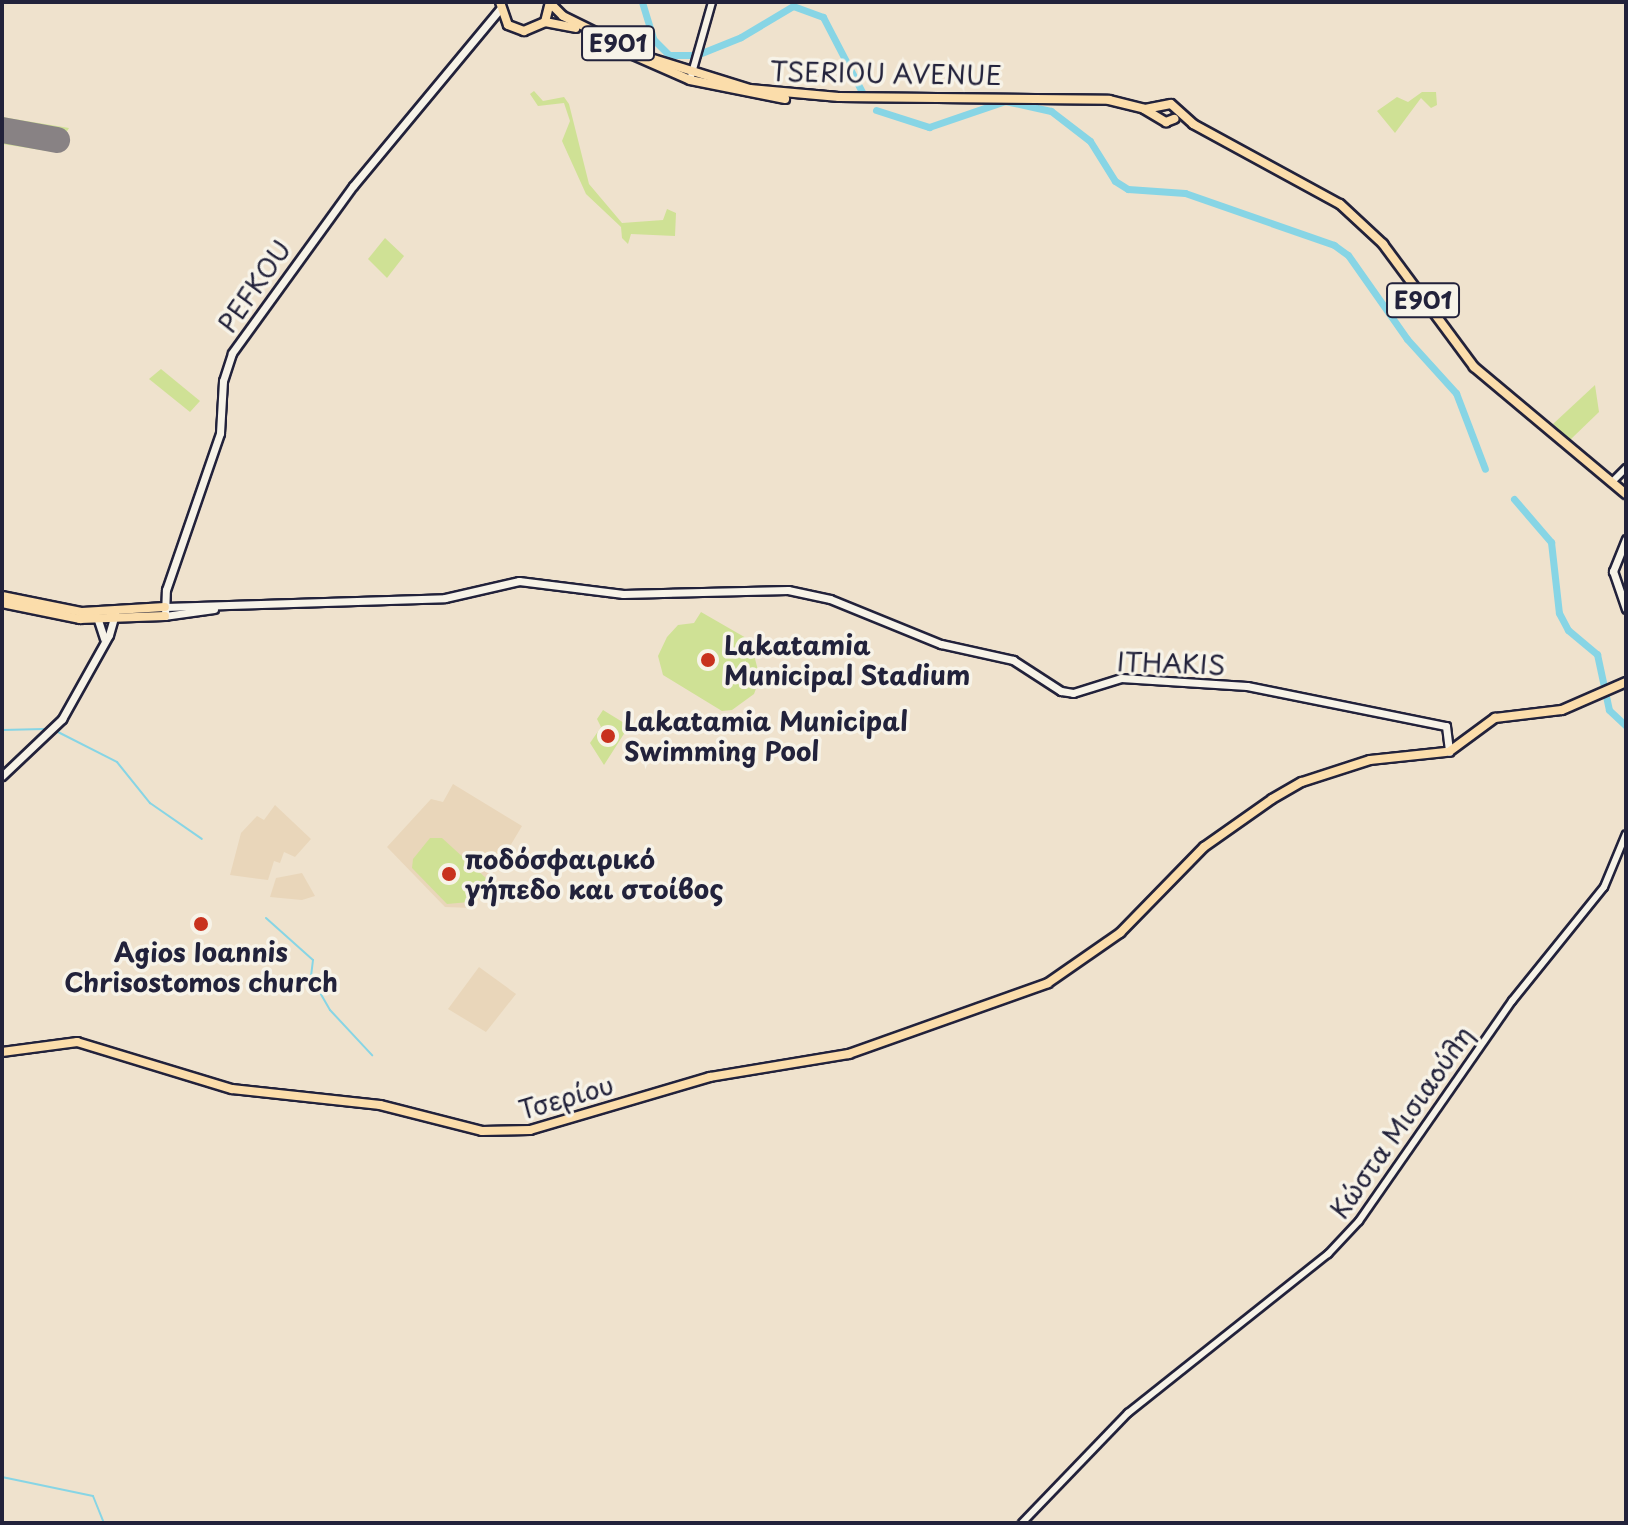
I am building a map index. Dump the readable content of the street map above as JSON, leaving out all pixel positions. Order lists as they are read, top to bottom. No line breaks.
{"streets":{"main road":["E901","TSERIOU AVENUE","PEFKOU","ITHAKIS","Τσερίου"],"street":["Κώστα Μισιαούλη"]},"crossings":[["E901","TSERIOU AVENUE"],["ITHAKIS","Τσερίου"]],"places":["Lakatamia Municipal Stadium","Lakatamia Municipal Swimming Pool","ποδόσφαιρικό γήπεδο και στοίβος","Agios Ioannis Chrisostomos church"]}
